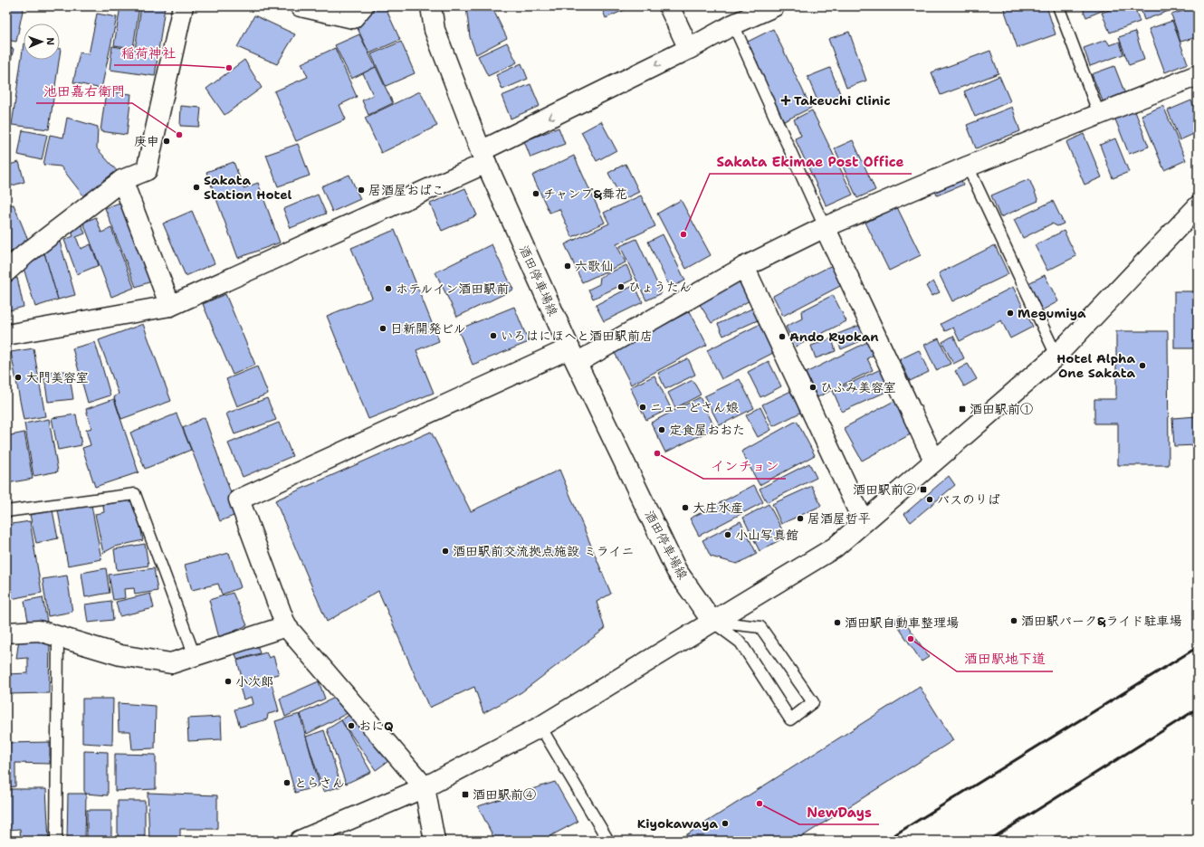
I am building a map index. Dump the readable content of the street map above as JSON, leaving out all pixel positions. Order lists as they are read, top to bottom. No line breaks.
{"streets":{"street":["酒田停車場線"]},"places":{"other":["稲荷神社","池田嘉右衛門","庚申","Sakata Station Hotel","居酒屋おばこ","チャンプ&舞花","Sakata Ekimae Post Office","六歌仙","ひょうたん","ホテルイン酒田駅前","Megumiya","日新開発ビル","いろはにほへと酒田駅前店","Ando Ryokan","Hotel Alpha One Sakata","大門美容室","ひふみ美容室","ニューどさん娘","定食屋おおた","インチョン","バスのりば","大庄水産","居酒屋哲平","小山写真館","酒田駅前交流拠点施設 ミライニ","酒田駅パーク&ライド駐車場","酒田駅自動車整理場","酒田駅地下道","小次郎","おにQ","とらさん","NewDays","Kiyokawaya"],"health":["Takeuchi Clinic"],"transit":["酒田駅前①","酒田駅前②","酒田駅前④"]},"north":"right"}
